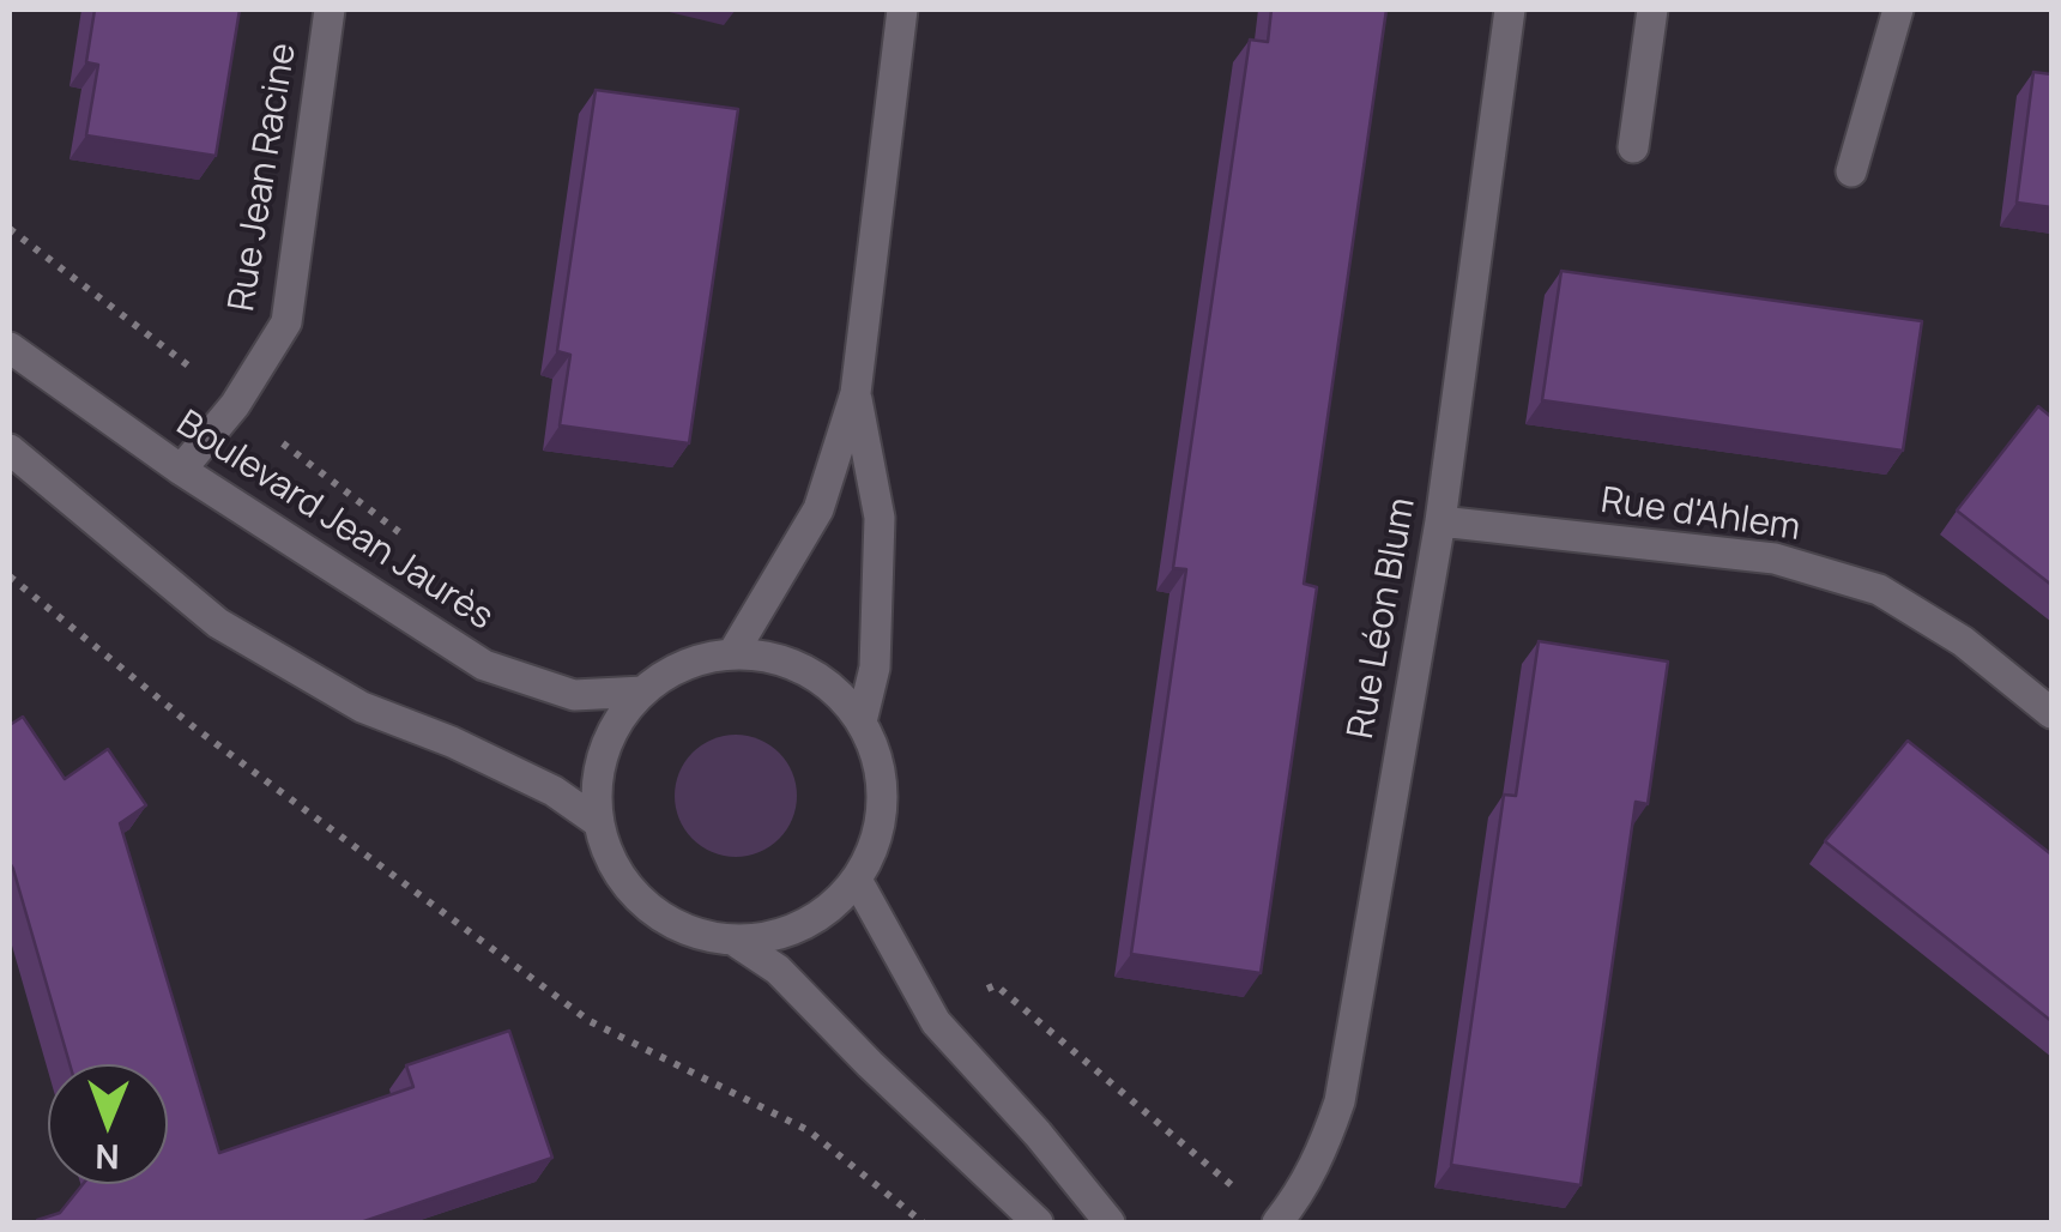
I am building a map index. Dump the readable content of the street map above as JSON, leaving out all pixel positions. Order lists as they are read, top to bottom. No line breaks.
{"streets":{"street":["Rue Jean Racine","Rue d'Ahlem","Boulevard Jean Jaurès","Rue Léon Blum"]},"crossings":[["Rue Jean Racine","Boulevard Jean Jaurès"],["Rue d'Ahlem","Rue Léon Blum"]],"north":"bottom"}
